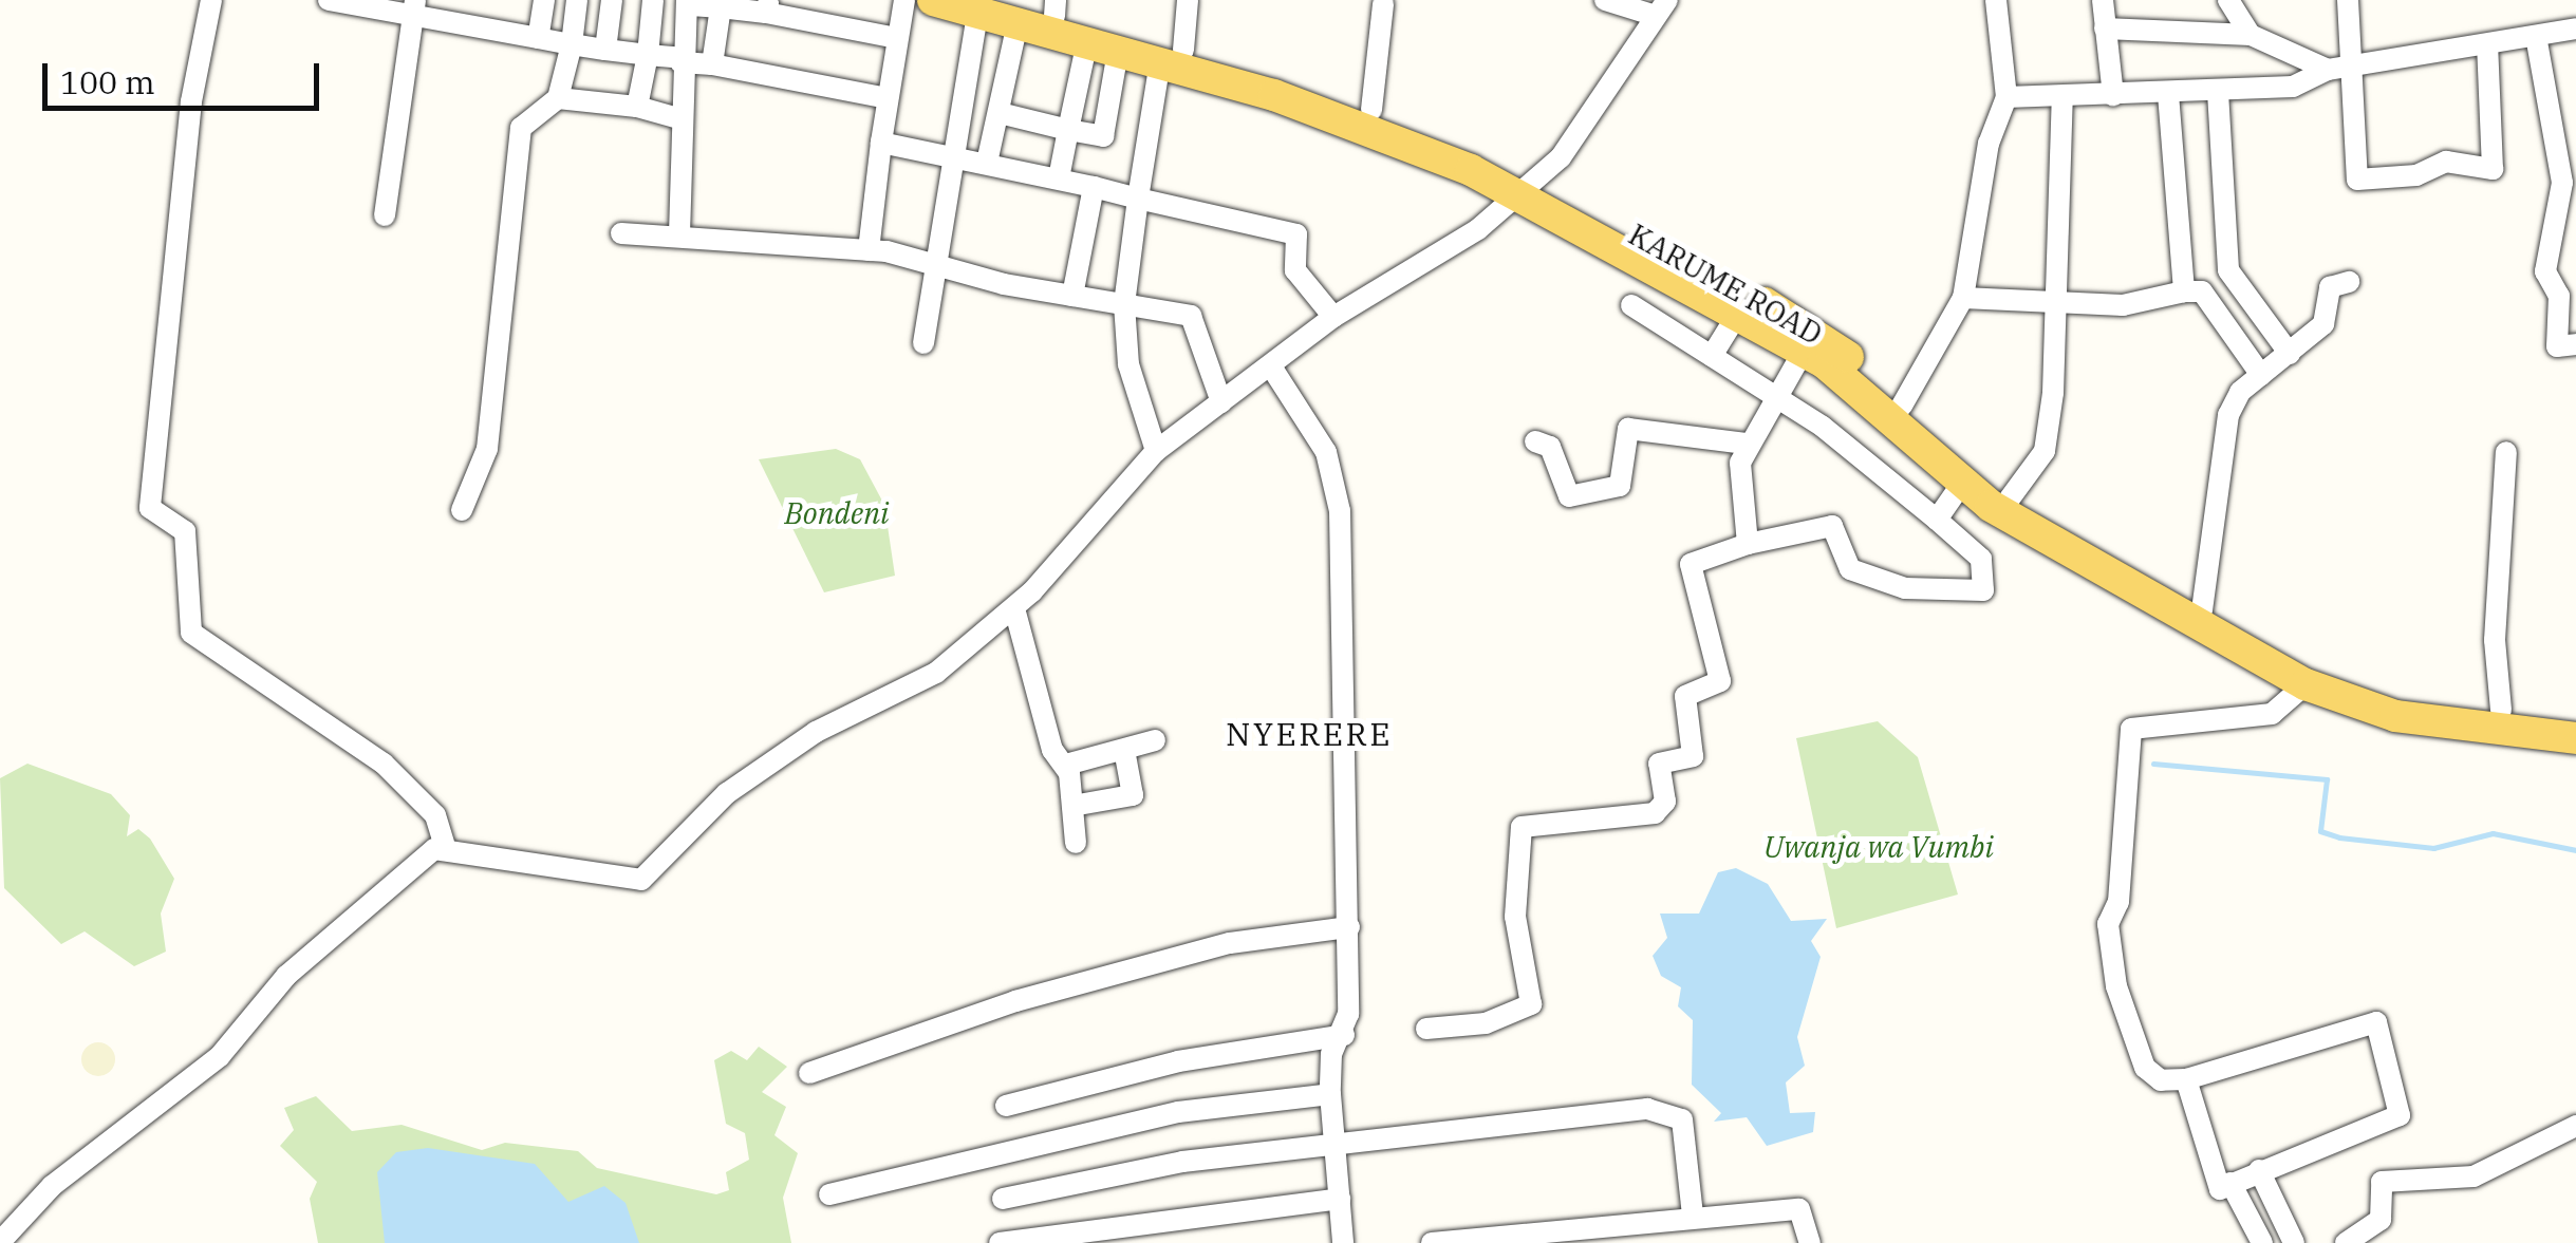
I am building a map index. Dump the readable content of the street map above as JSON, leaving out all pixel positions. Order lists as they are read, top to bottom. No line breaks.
{"streets":{"main road":["KARUME ROAD"]},"districts":["NYERERE"],"parks":["Bondeni","Uwanja wa Vumbi"],"scale_bar":"100 m"}
